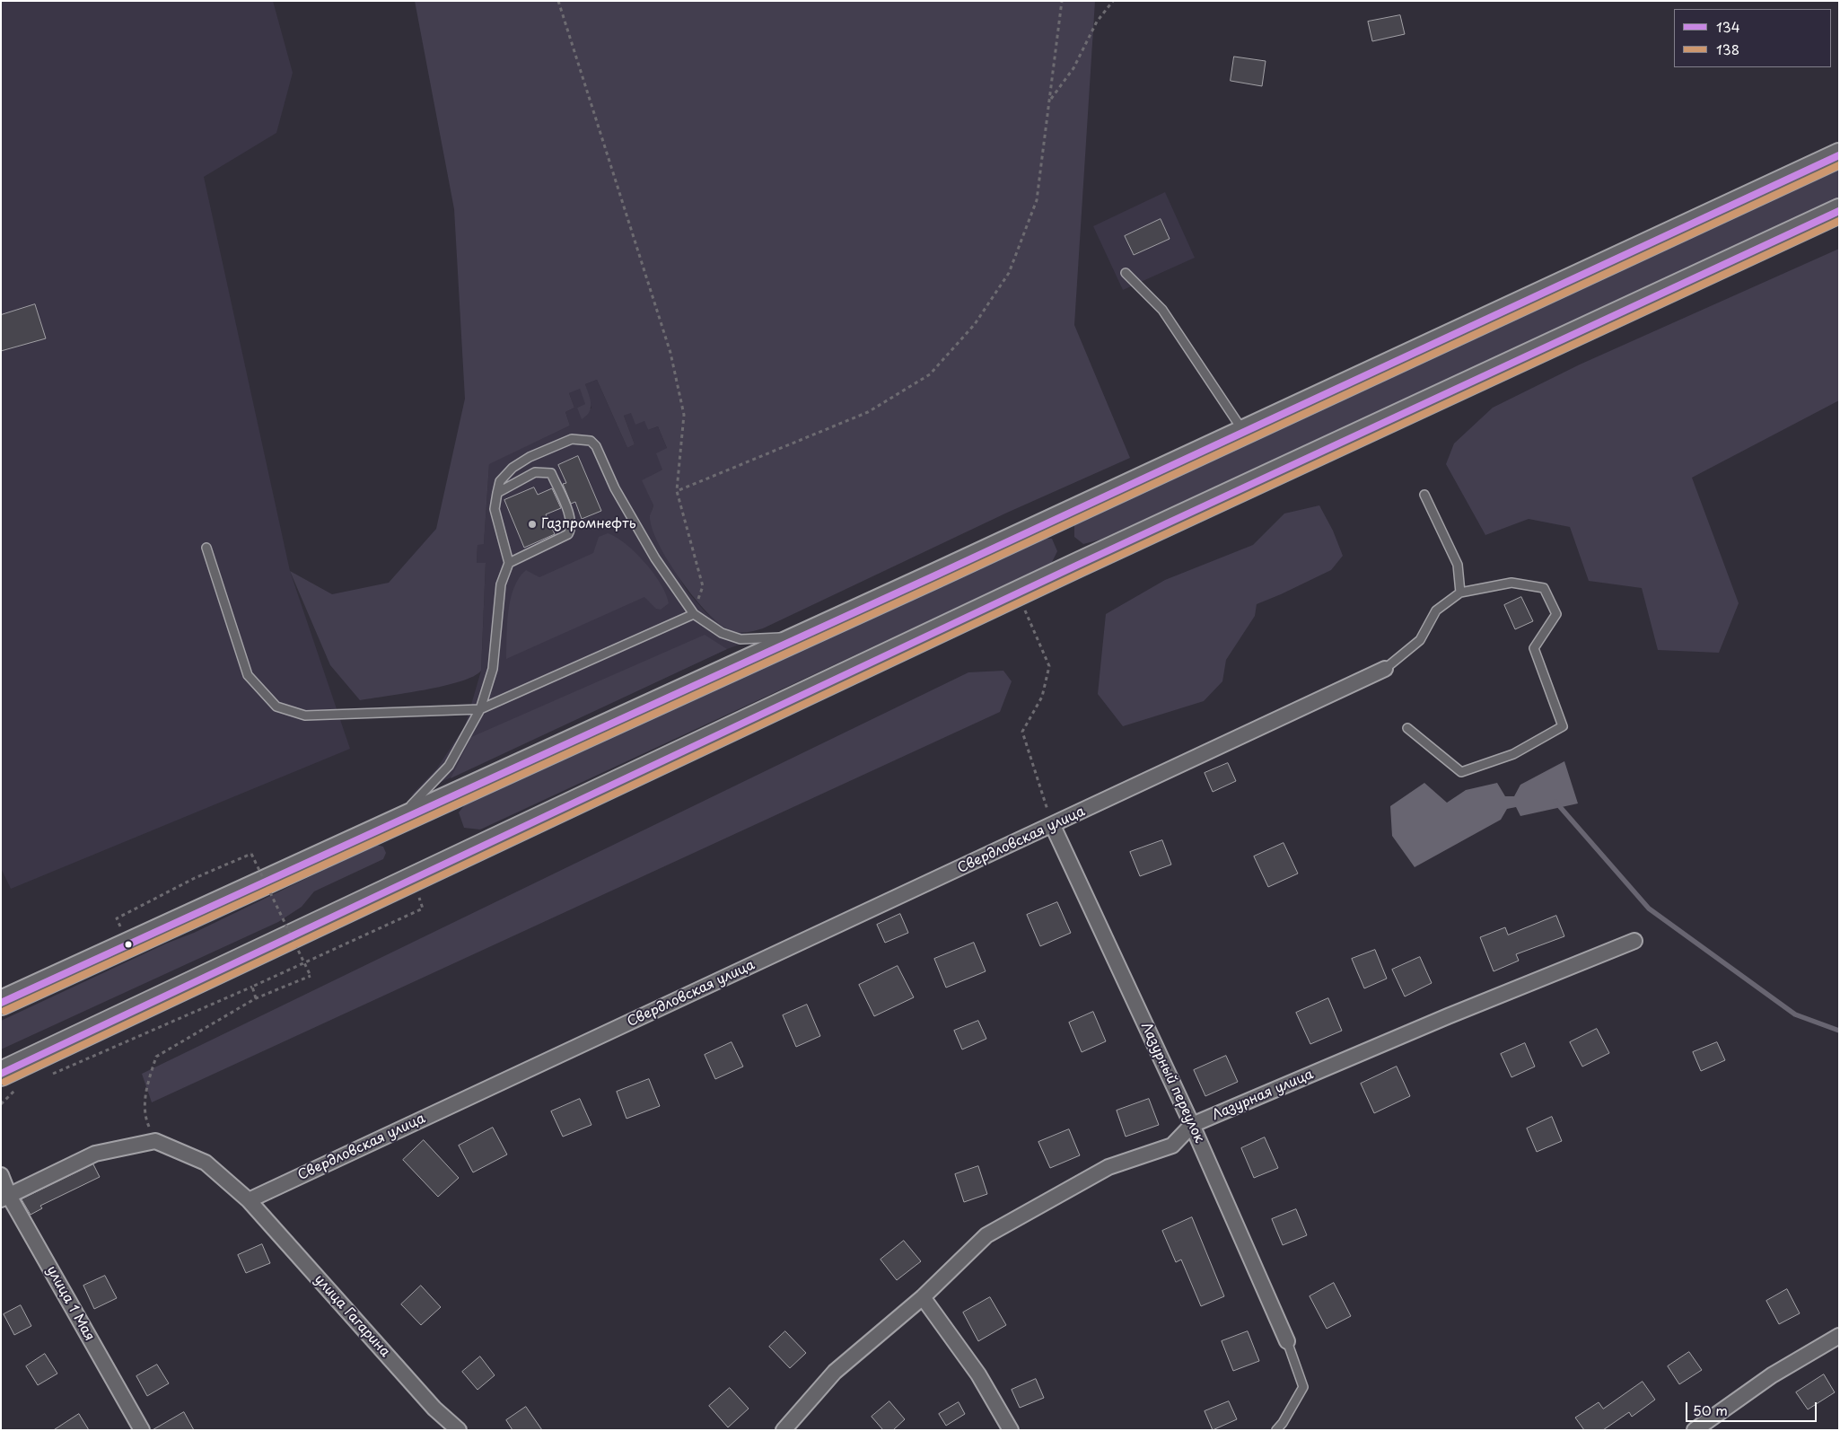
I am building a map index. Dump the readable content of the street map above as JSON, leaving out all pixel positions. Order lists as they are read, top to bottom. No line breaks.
{"streets":{"street":["Свердловская улица","Лазурный переулок","Лазурная улица","улица 1 Мая","улица Гагарина"]},"crossings":[["Свердловская улица","Лазурный переулок"],["Свердловская улица","улица Гагарина"],["Лазурный переулок","Лазурная улица"]],"places":["Газпромнефть"],"lines":["transit line 134","transit line 138"],"legend":["134","138"],"scale_bar":"50 m"}
